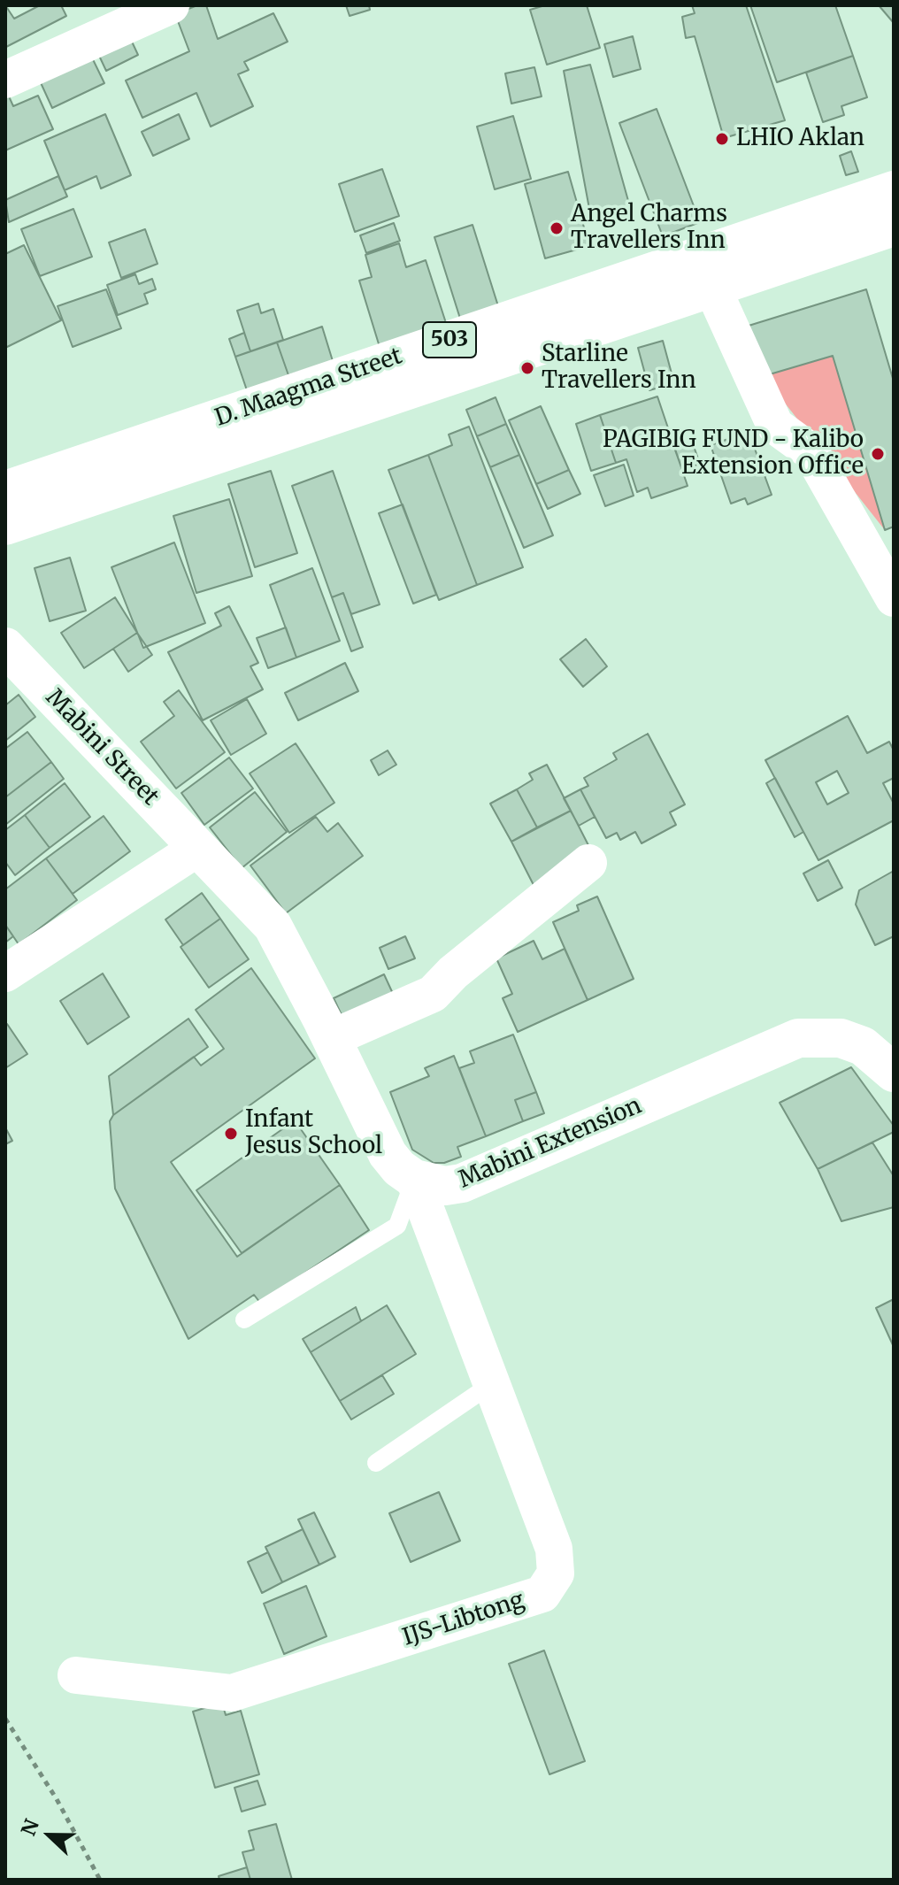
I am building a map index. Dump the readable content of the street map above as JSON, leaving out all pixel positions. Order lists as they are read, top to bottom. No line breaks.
{"streets":{"main road":["503","D. Maagma Street","Mabini Street","Mabini Extension"],"street":["IJS-Libtong"]},"crossings":[["Mabini Extension","IJS-Libtong"]],"places":["LHIO Aklan","Angel Charms Travellers Inn","Starline Travellers Inn","PAGIBIG FUND - Kalibo Extension Office","Infant Jesus School"],"north":"left"}
